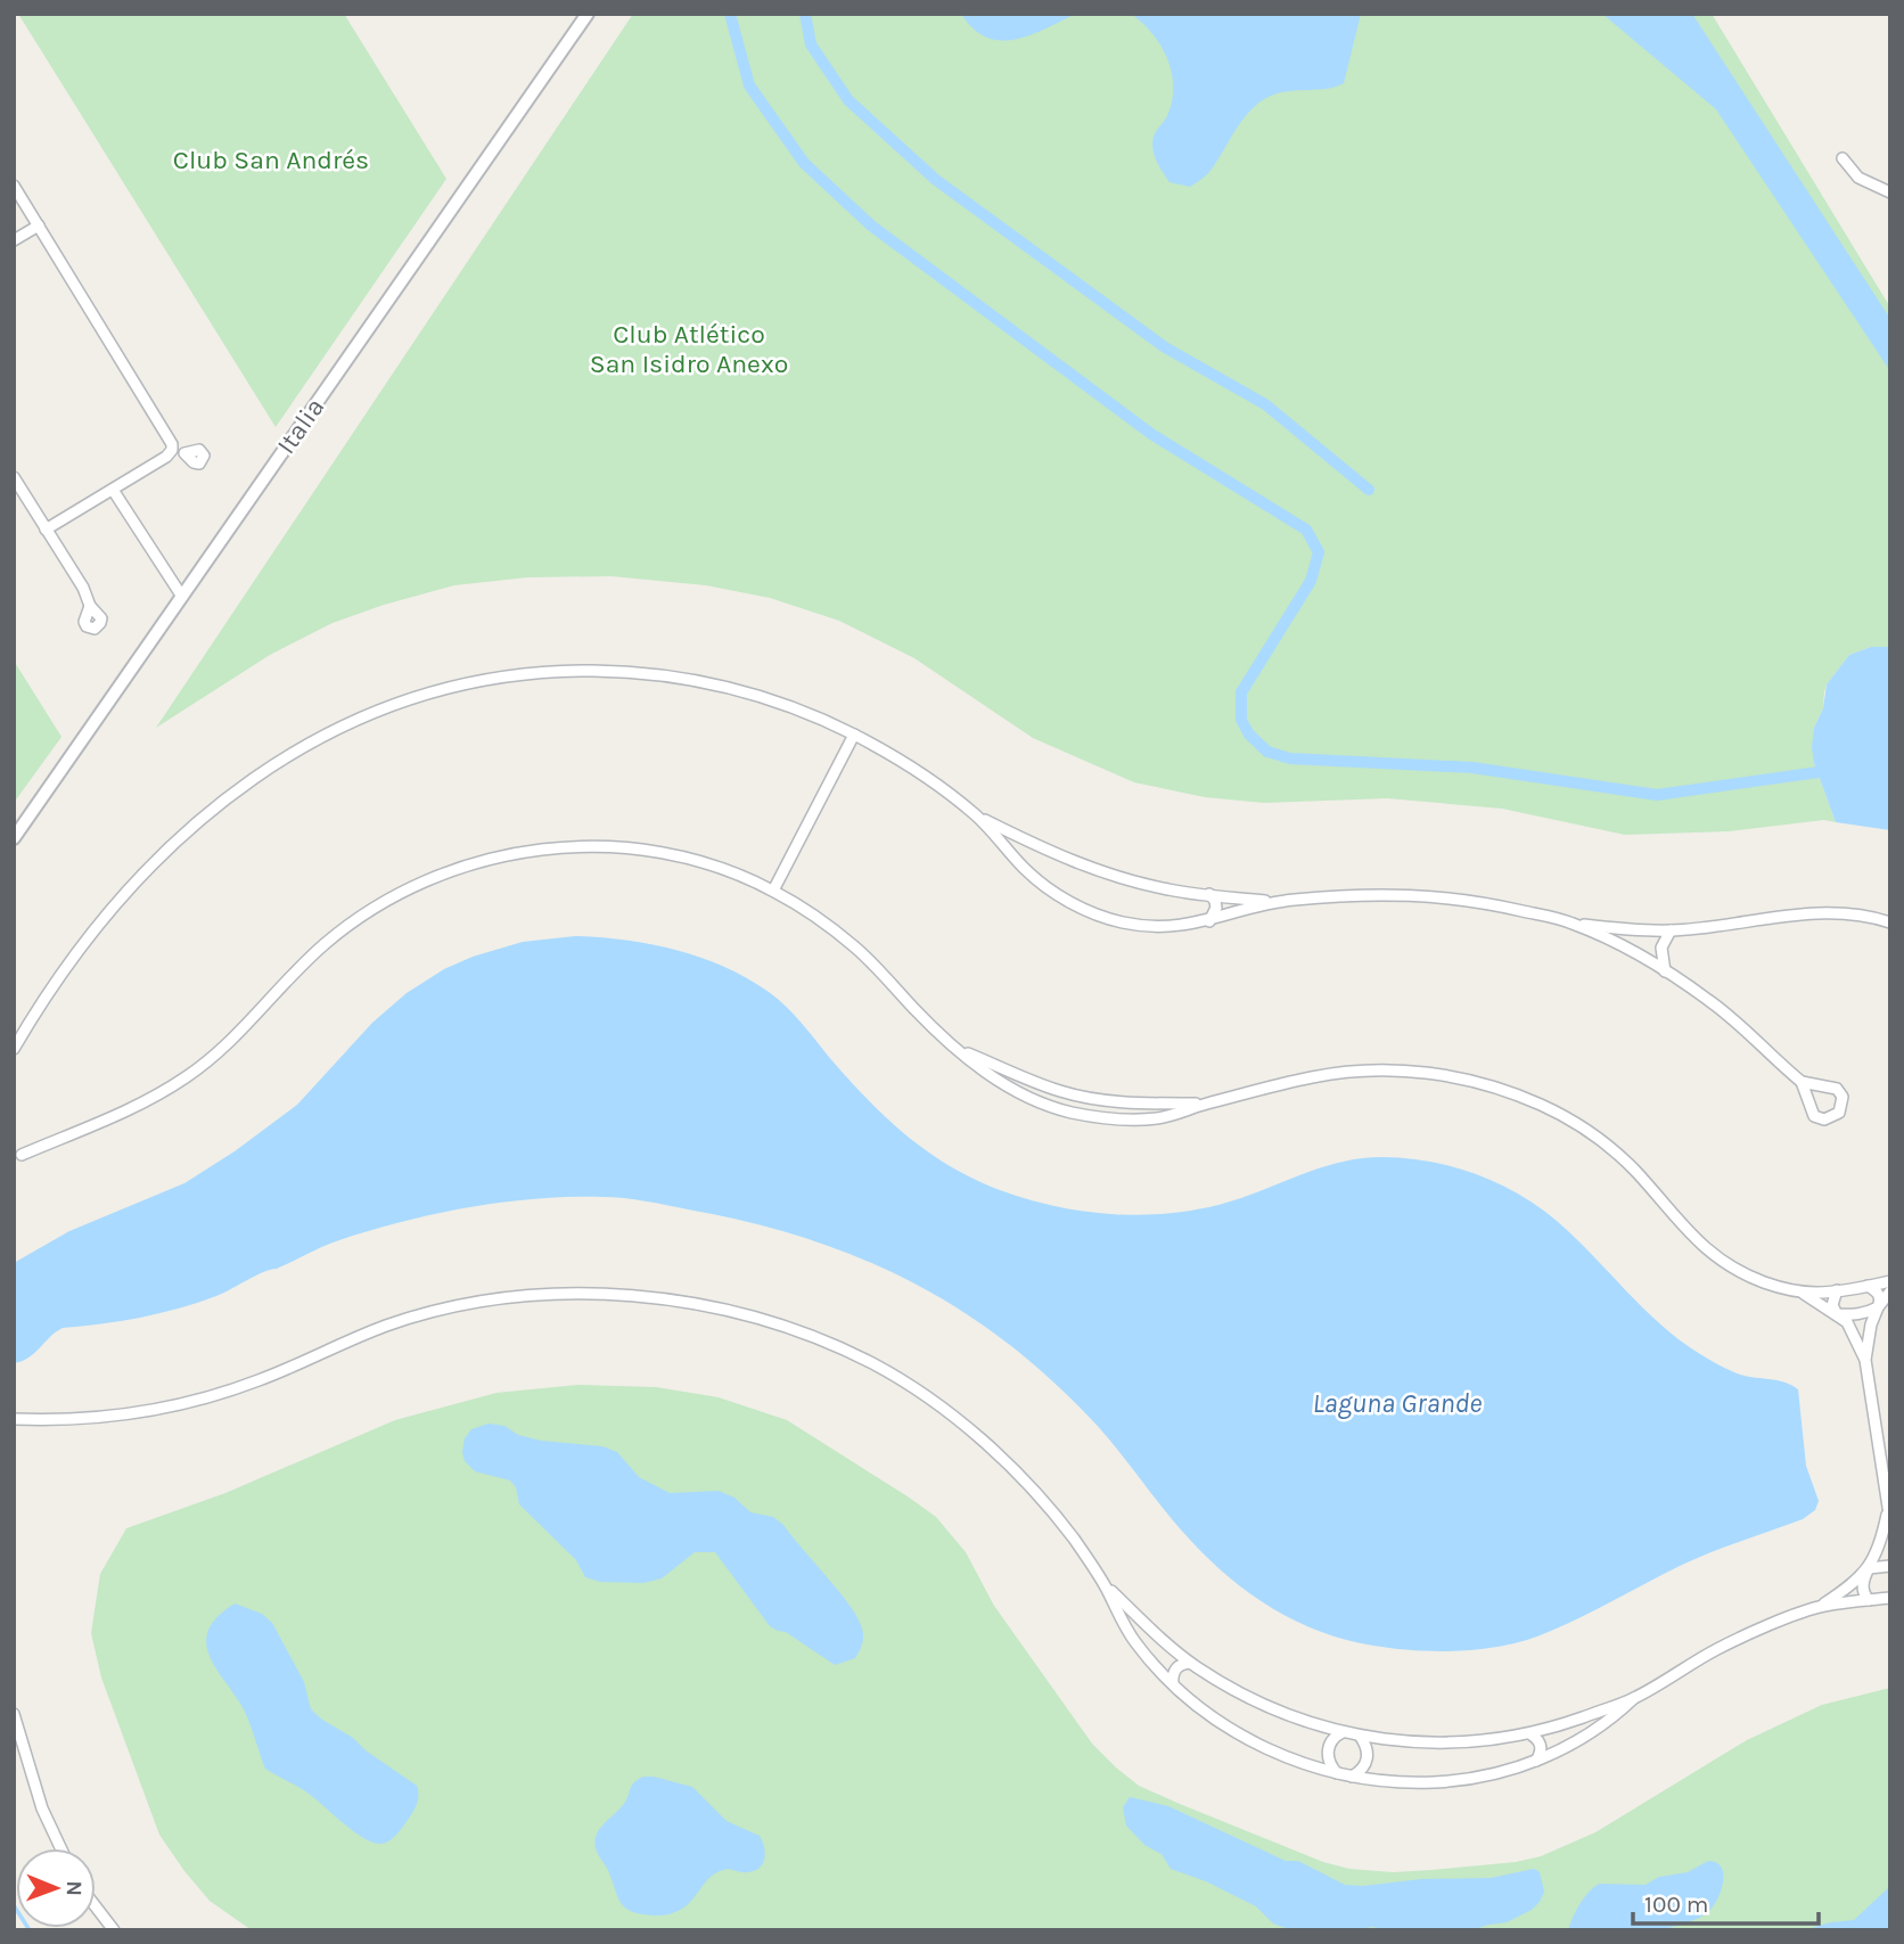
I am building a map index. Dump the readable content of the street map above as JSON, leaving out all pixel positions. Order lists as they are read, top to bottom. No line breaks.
{"streets":{"street":["Italia"]},"water":["Laguna Grande"],"parks":["Club San Andrés","Club Atlético San Isidro Anexo"],"scale_bar":"100 m","north":"right"}
